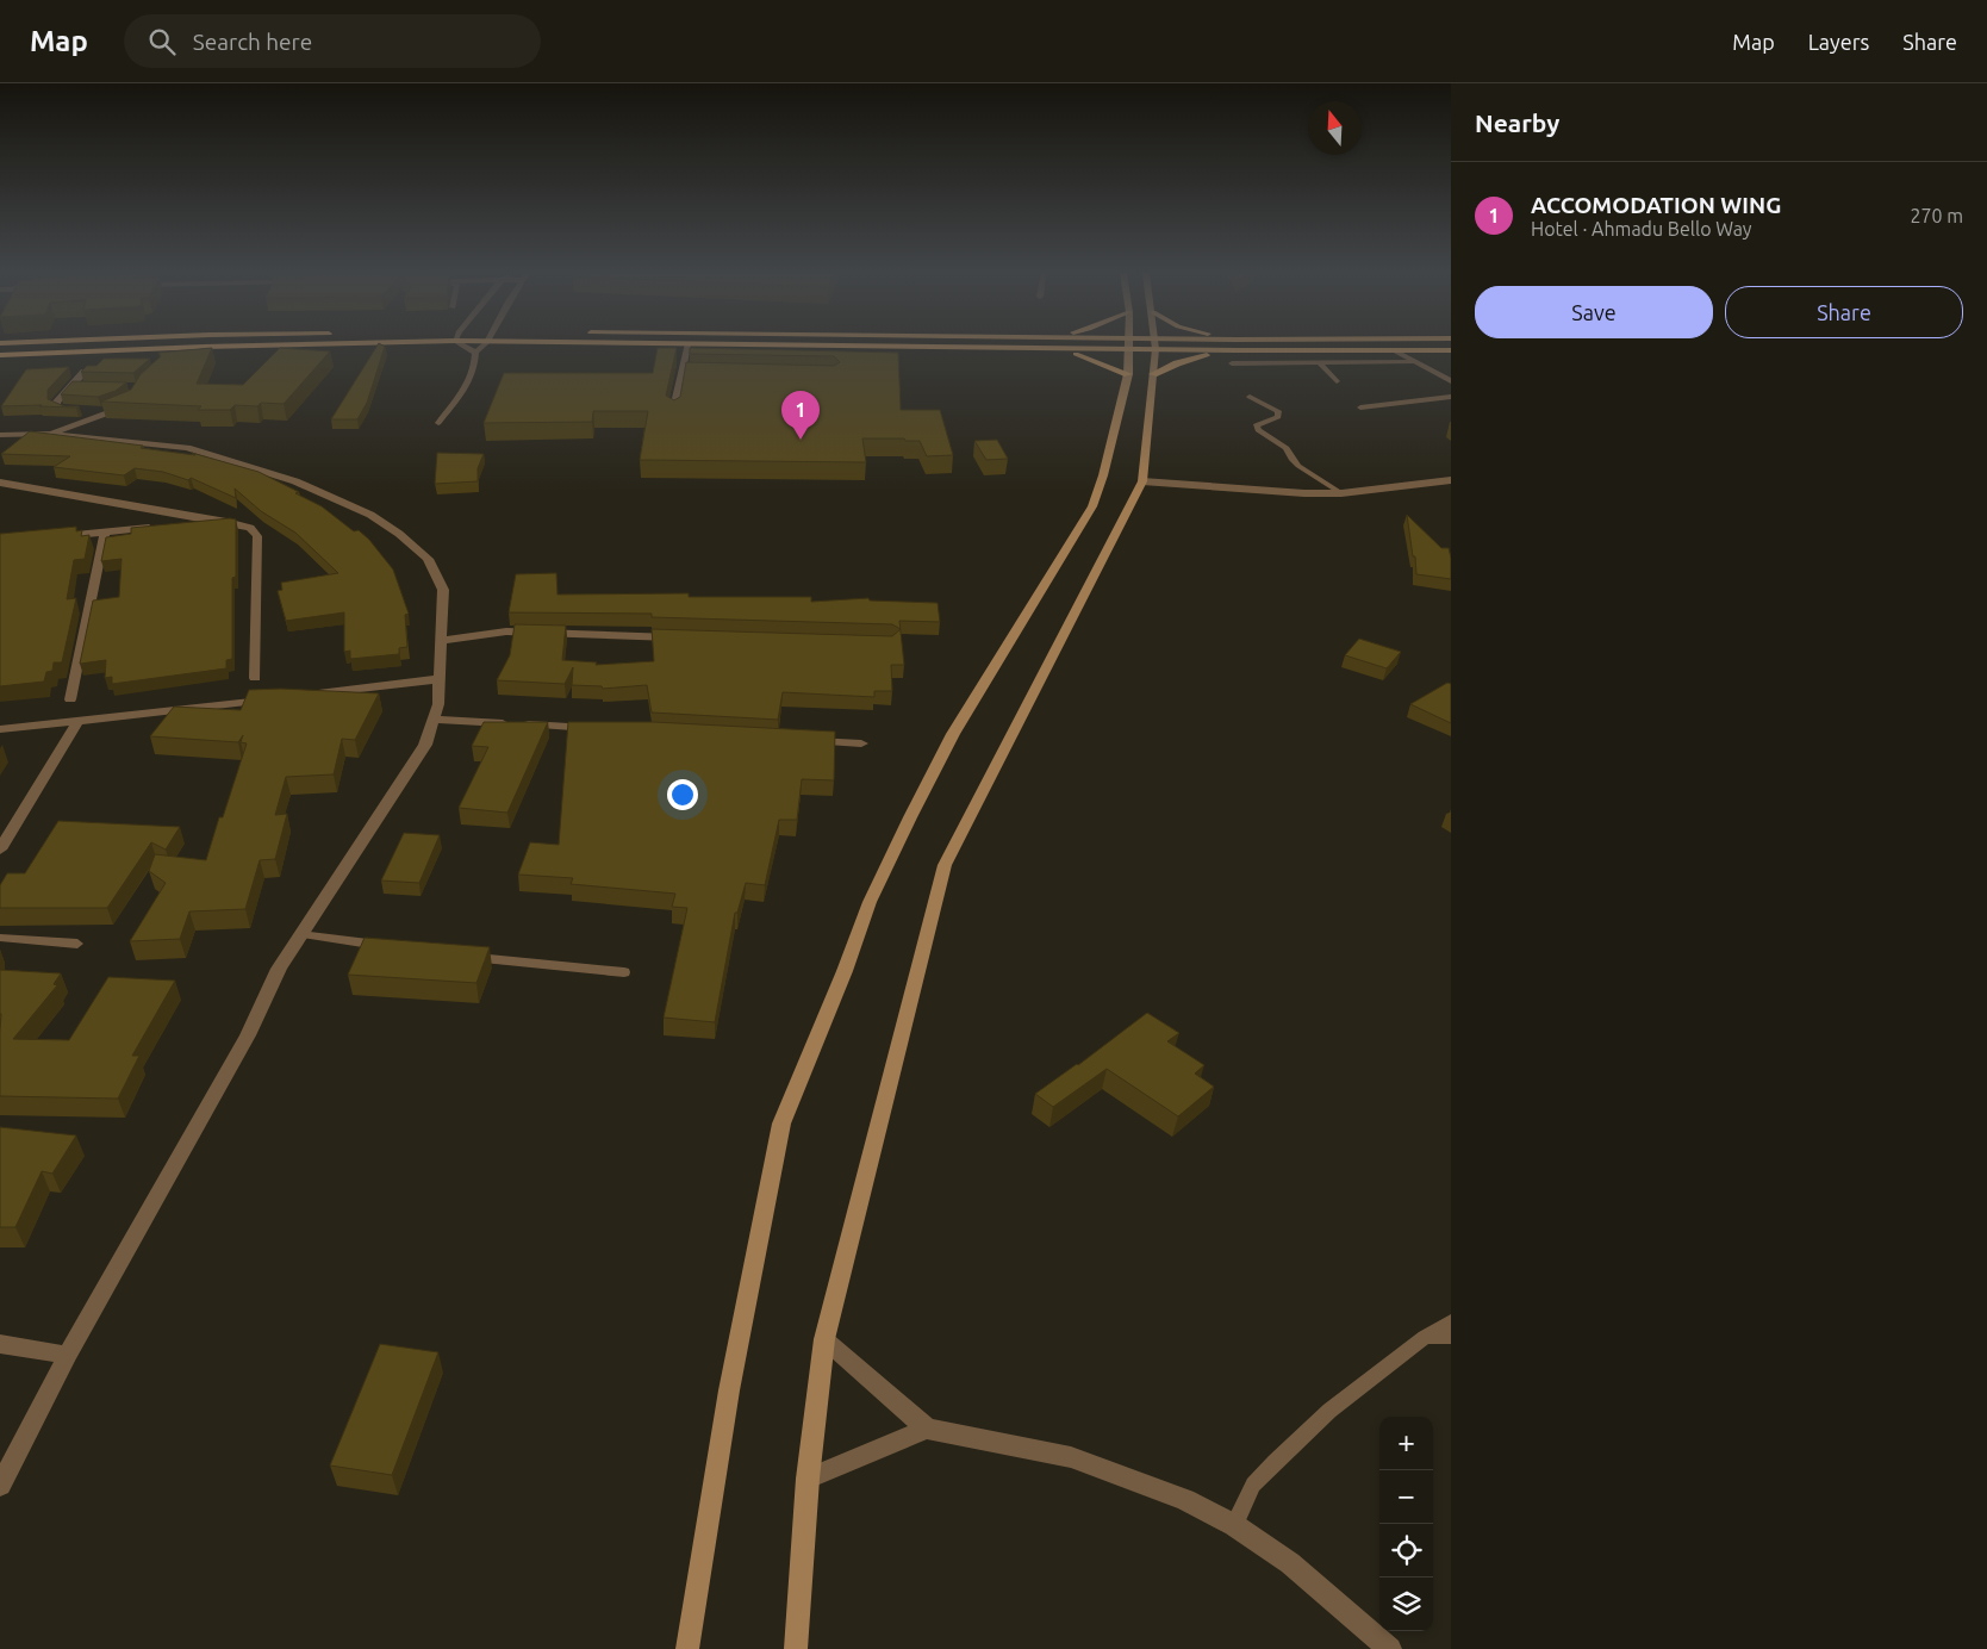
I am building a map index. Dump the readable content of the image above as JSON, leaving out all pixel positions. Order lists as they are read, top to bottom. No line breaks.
{"north":"top","page":{"header":"Map","search":"Search here","nav":["Map","Layers","Share"],"heading":"Nearby","list":[{"mark":"1","name":"ACCOMODATION WING","note":"Hotel · Ahmadu Bello Way","value":"270 m"}],"buttons":["Save","Share"],"pins":"1","map_buttons":["+","−"]}}
